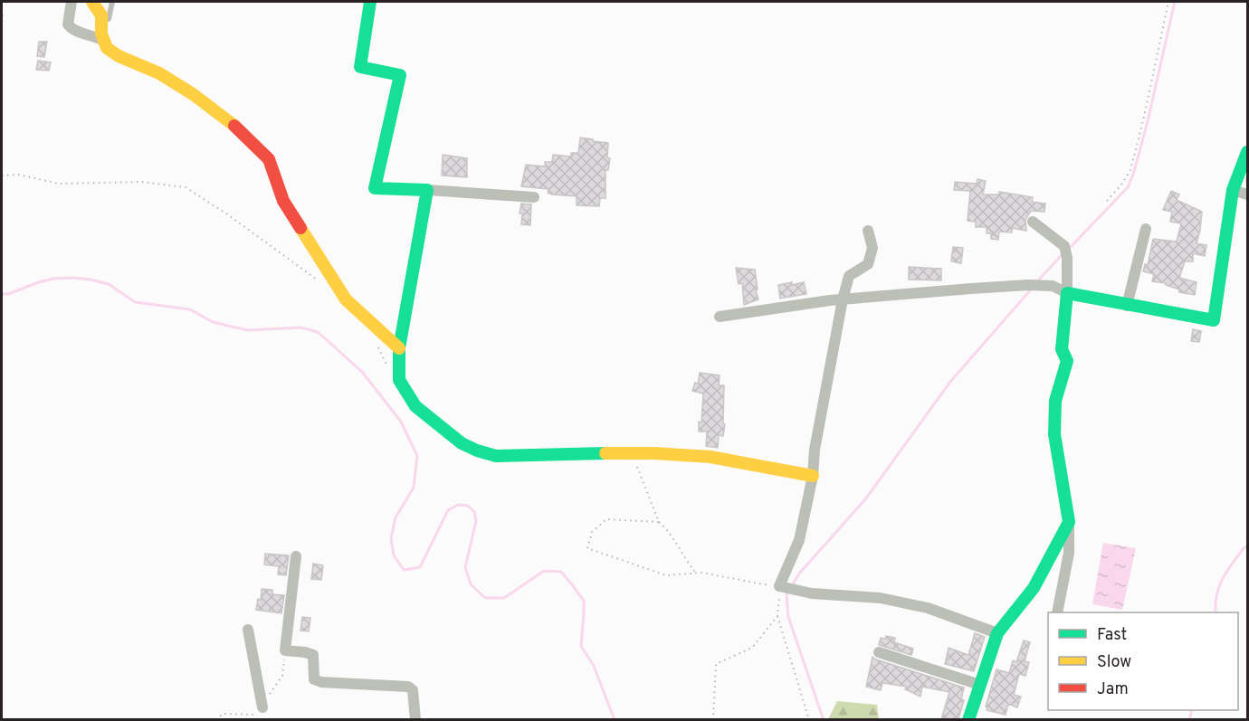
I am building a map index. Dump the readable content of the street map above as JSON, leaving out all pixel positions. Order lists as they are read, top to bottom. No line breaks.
{"legend":["Fast","Slow","Jam"]}
